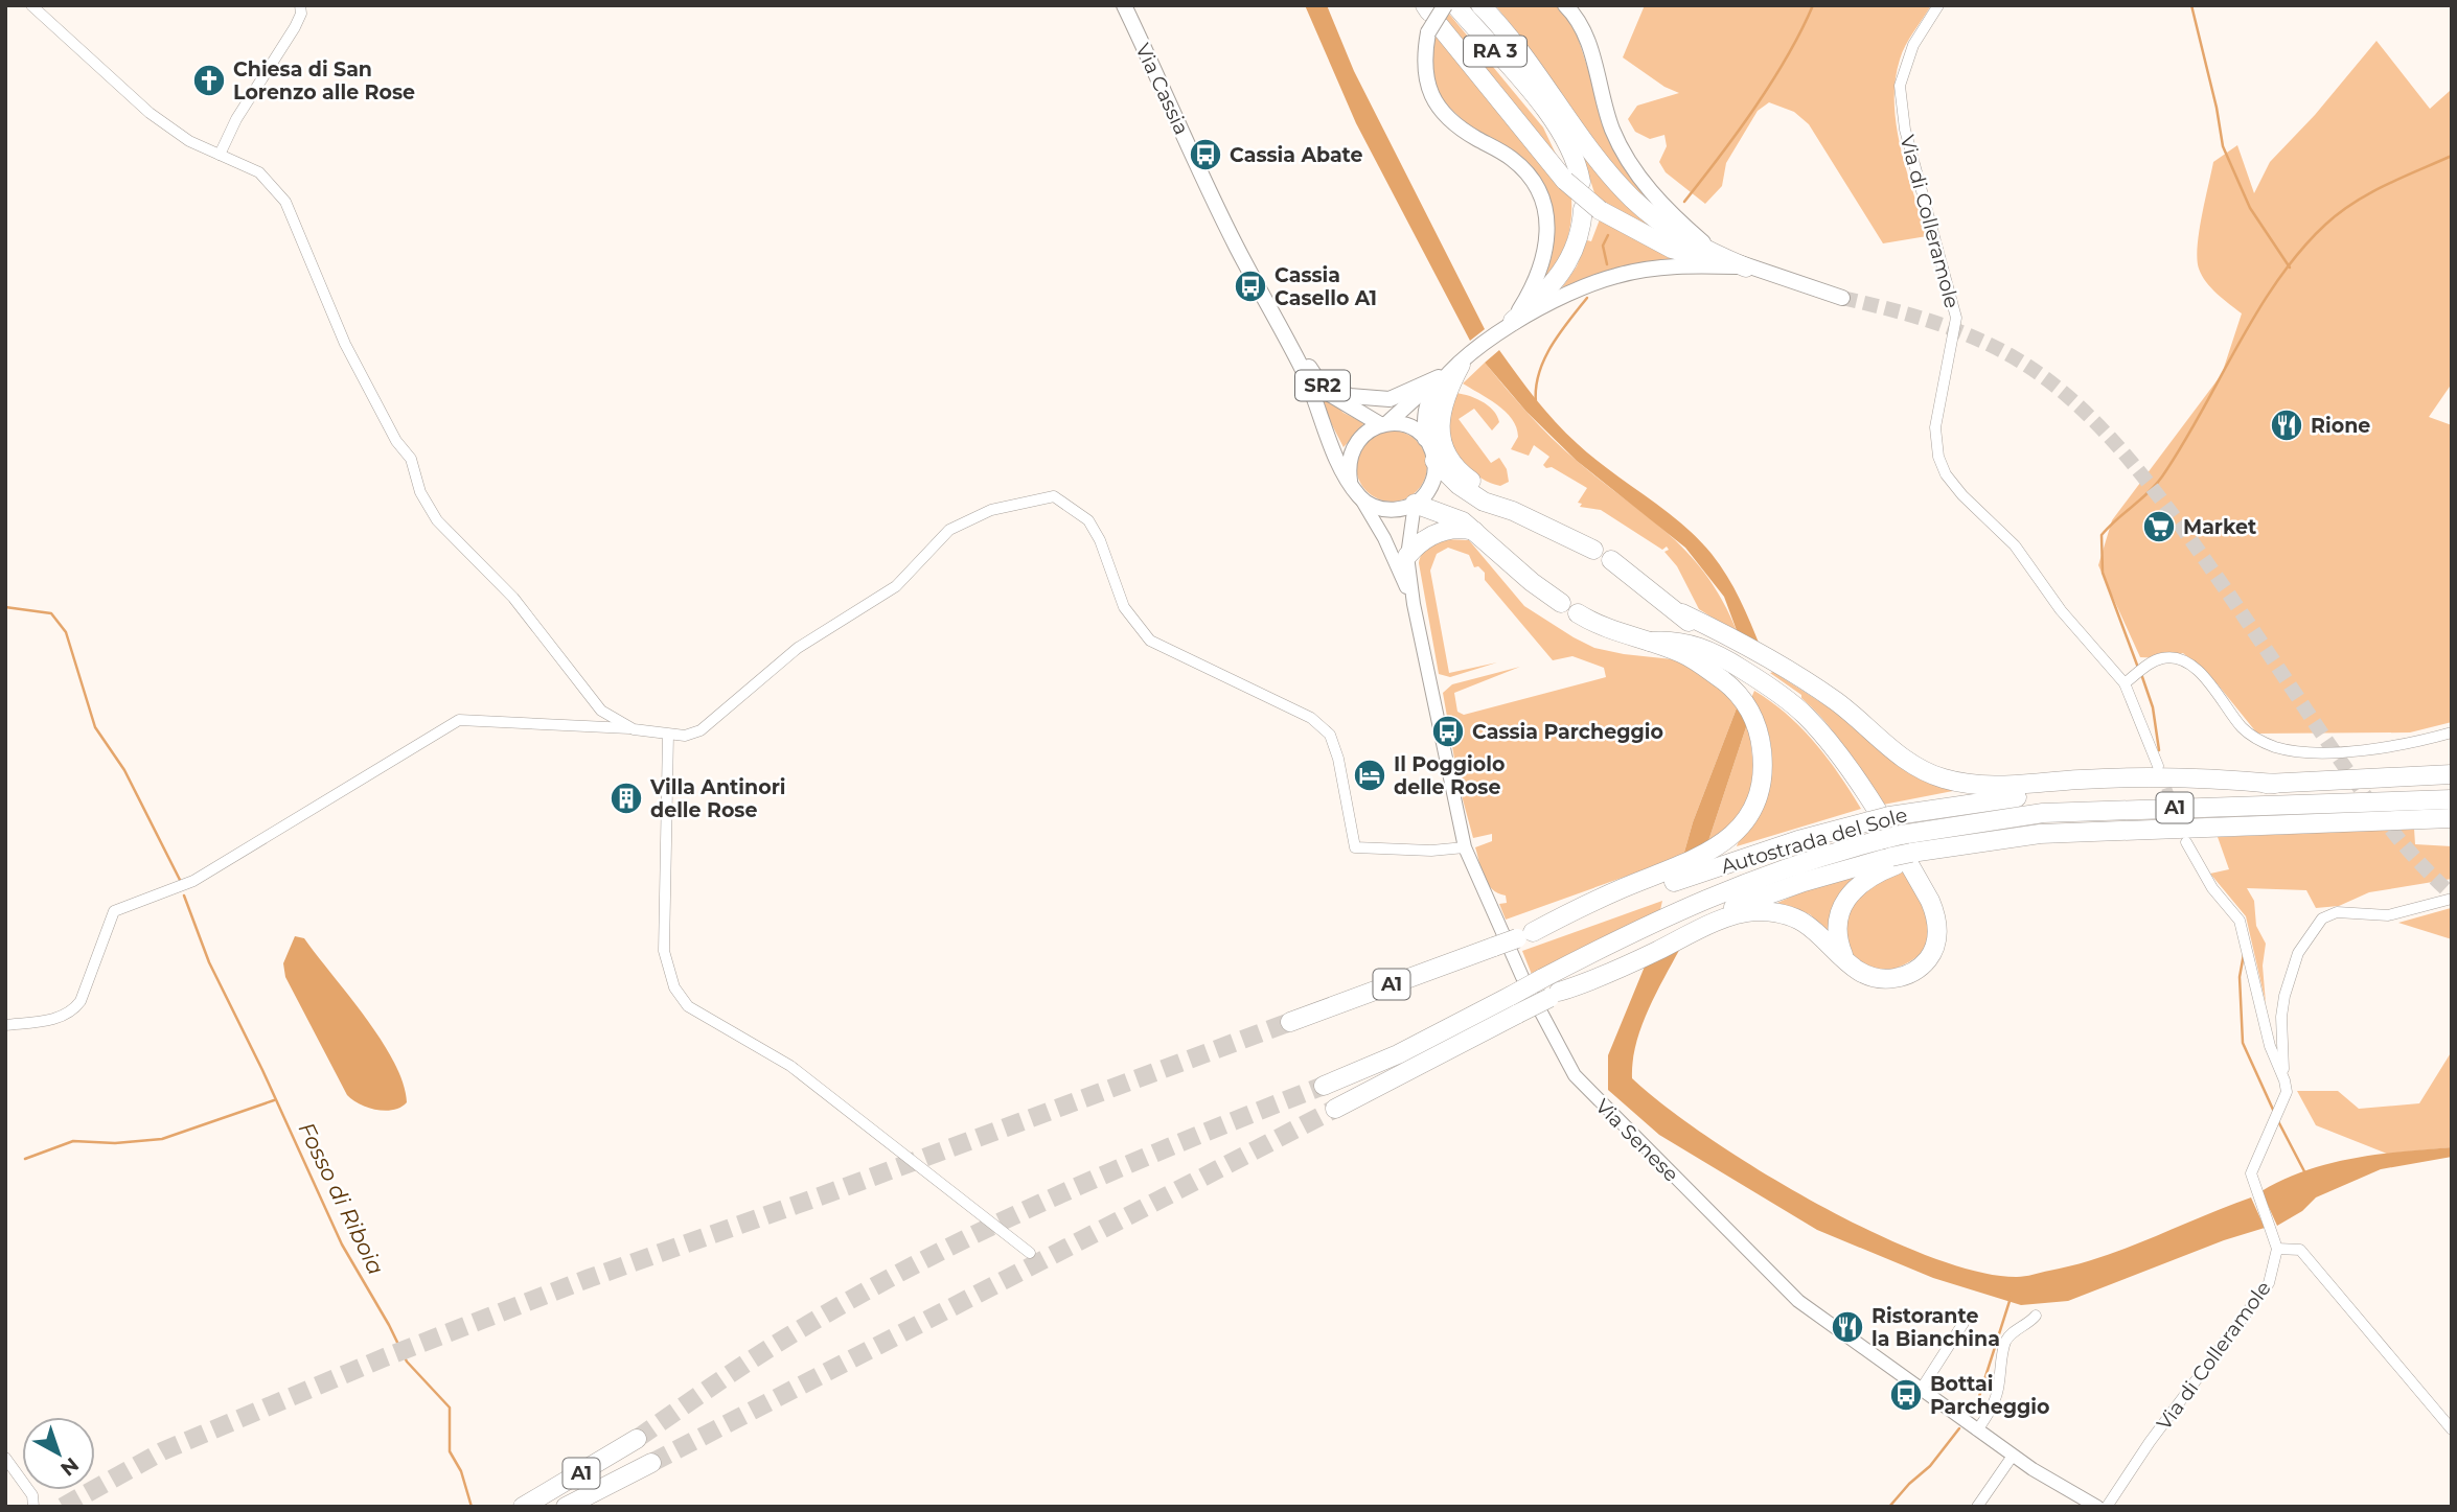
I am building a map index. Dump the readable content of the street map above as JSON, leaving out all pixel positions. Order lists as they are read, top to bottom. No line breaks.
{"streets":{"highway":["RA 3","A1","Autostrada del Sole"],"main road":["Via Cassia","SR2","Via Senese"],"street":["Via di Colleramole"]},"crossings":[["Via Cassia","SR2"],["Via Cassia","Via Senese"],["SR2","Via Senese"]],"water":["Fosso di Riboia"],"places":{"church":["Chiesa di San Lorenzo alle Rose"],"bus stop":["Cassia Abate","Cassia Casello A1","Cassia Parcheggio","Bottai Parcheggio"],"restaurant":["Rione","Ristorante la Bianchina"],"supermarket":["Market"],"hotel":["Il Poggiolo delle Rose"],"building":["Villa Antinori delle Rose"]},"north":"bottom right"}
